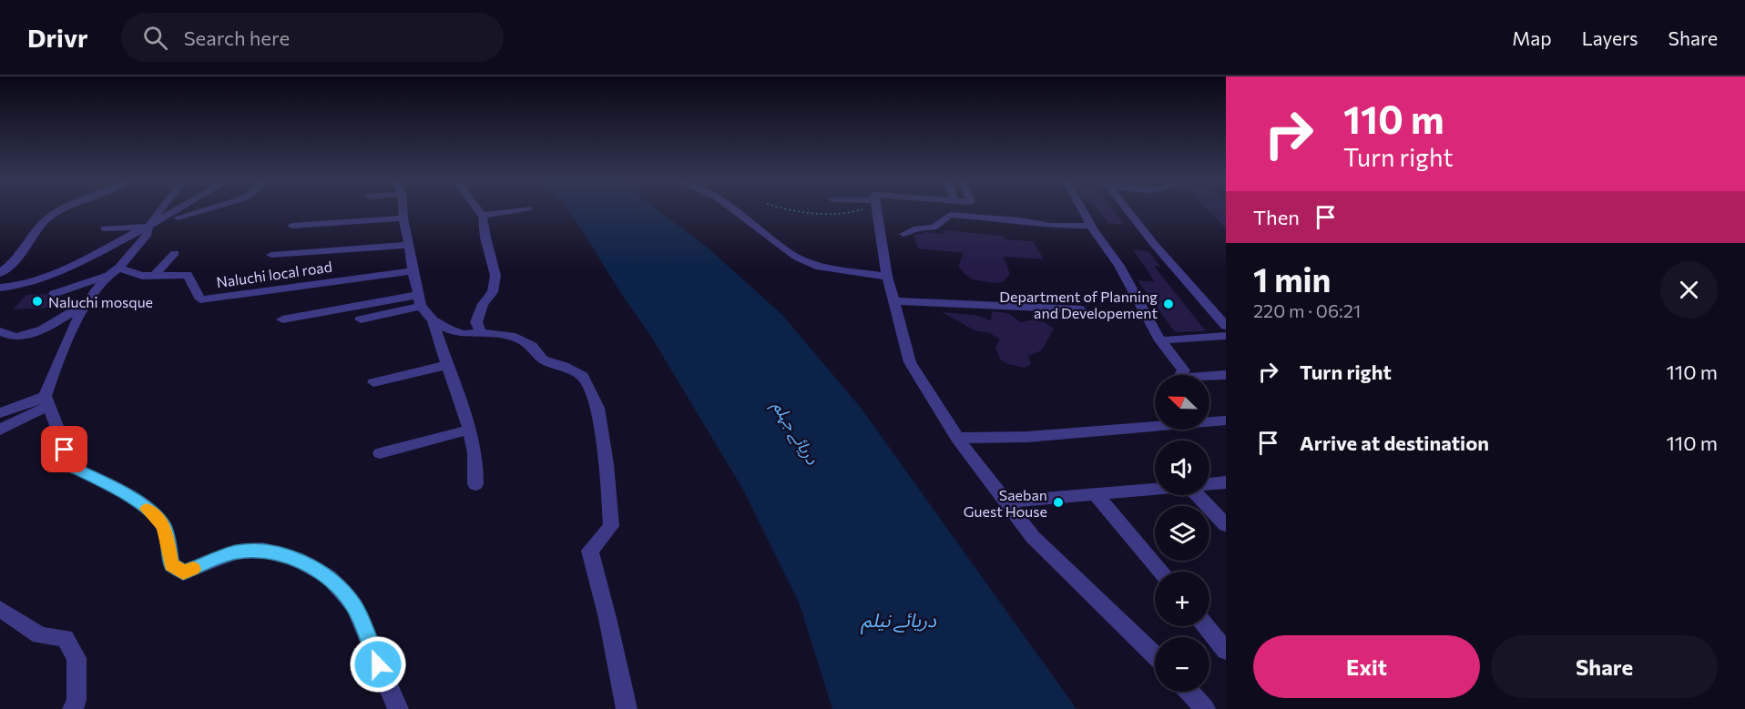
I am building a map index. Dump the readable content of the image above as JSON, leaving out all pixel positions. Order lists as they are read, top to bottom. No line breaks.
{"streets":{"street":["Naluchi local road"]},"water":["دریائے جہلم","دریائے نیلم"],"places":["Naluchi mosque","Department of Planning and Developement","Saeban Guest House"],"north":"top left","page":{"header":"Drivr","search":"Search here","nav":["Map","Layers","Share"],"turn":["110 m","Turn right"],"then":"Then","heading":["1 min","220 m · 06:21"],"list":[{"name":"Turn right","value":"110 m"},{"name":"Arrive at destination","value":"110 m"}],"map_buttons":["+","−"],"buttons":["Exit","Share"]}}
